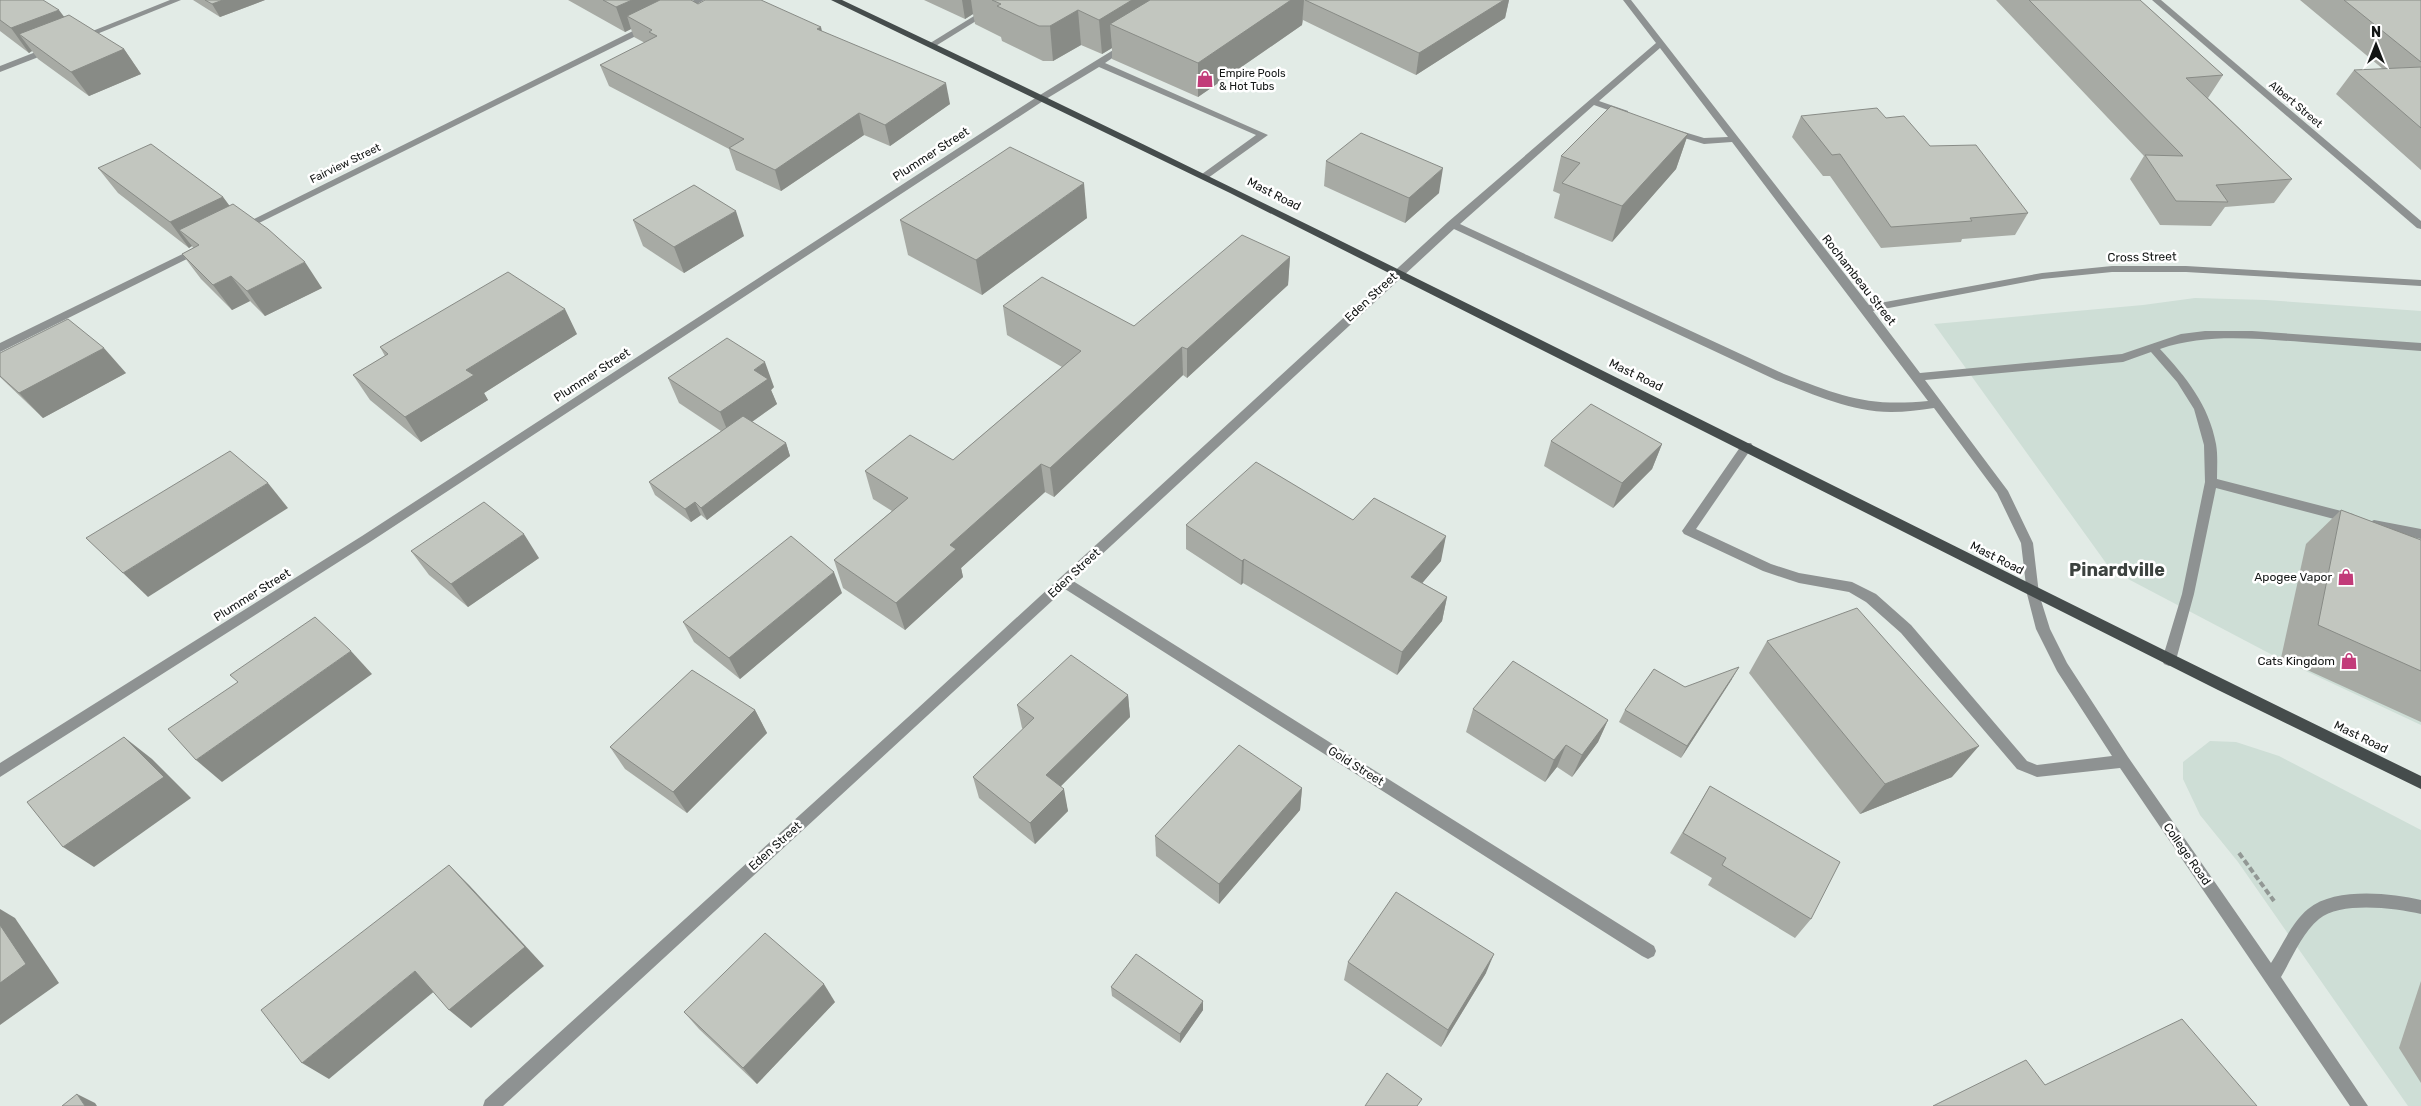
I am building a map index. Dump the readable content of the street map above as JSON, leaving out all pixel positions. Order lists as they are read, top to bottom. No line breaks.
{"streets":{"main road":["Mast Road"],"street":["Albert Street","Plummer Street","Fairview Street","Cross Street","Rochambeau Street","Eden Street","Gold Street","College Road"]},"crossings":[["Plummer Street","Mast Road"],["Mast Road","Rochambeau Street"],["Mast Road","Eden Street"],["Mast Road","College Road"],["Cross Street","Rochambeau Street"],["Rochambeau Street","Eden Street"],["Rochambeau Street","College Road"],["Eden Street","Gold Street"]],"districts":["Pinardville"],"places":{"shop":["Empire Pools & Hot Tubs","Apogee Vapor","Cats Kingdom"]},"north":"top"}
